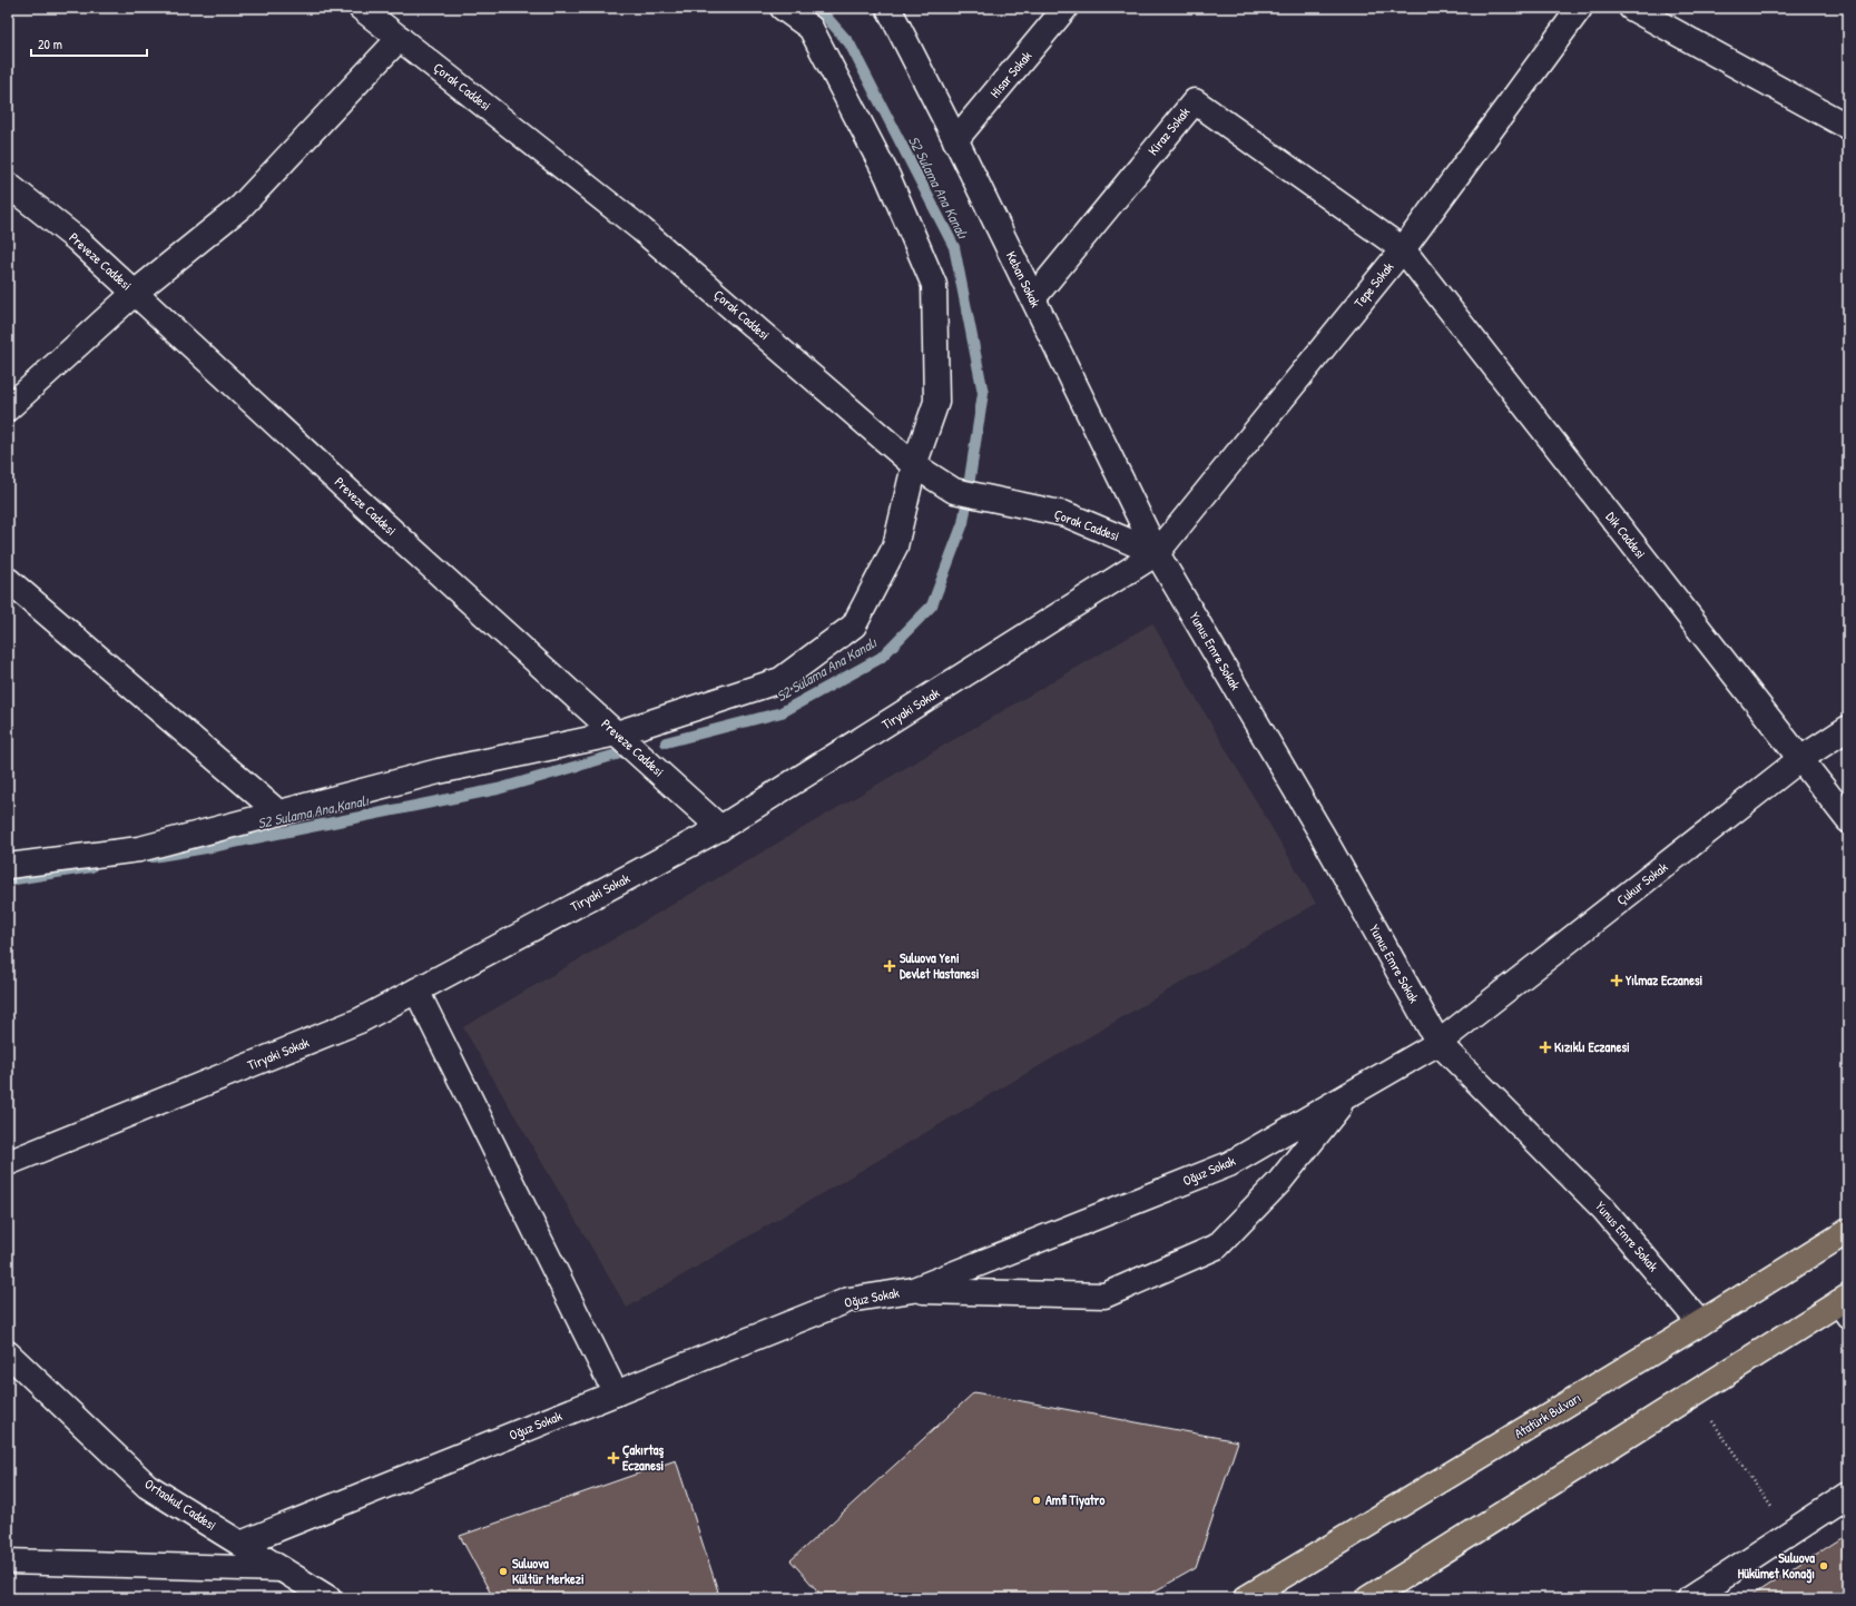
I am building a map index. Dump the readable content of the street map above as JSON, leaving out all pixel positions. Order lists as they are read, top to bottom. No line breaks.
{"streets":{"main road":["Atatürk Bulvarı"],"street":["Hisar Sokak","Çorak Caddesi","Kiraz Sokak","Preveze Caddesi","Keban Sokak","Tepe Sokak","Dik Caddesi","Yunus Emre Sokak","Tiryaki Sokak","Çukur Sokak","Oğuz Sokak","Ortaokul Caddesi"]},"crossings":[["Hisar Sokak","Keban Sokak"],["Çorak Caddesi","Keban Sokak"],["Çorak Caddesi","Tepe Sokak"],["Çorak Caddesi","Yunus Emre Sokak"],["Çorak Caddesi","Tiryaki Sokak"],["Kiraz Sokak","Keban Sokak"],["Kiraz Sokak","Tepe Sokak"],["Kiraz Sokak","Dik Caddesi"],["Preveze Caddesi","Tiryaki Sokak"],["Keban Sokak","Tepe Sokak"],["Keban Sokak","Yunus Emre Sokak"],["Keban Sokak","Tiryaki Sokak"],["Tepe Sokak","Dik Caddesi"],["Tepe Sokak","Yunus Emre Sokak"],["Tepe Sokak","Tiryaki Sokak"],["Dik Caddesi","Çukur Sokak"],["Yunus Emre Sokak","Tiryaki Sokak"],["Yunus Emre Sokak","Çukur Sokak"],["Yunus Emre Sokak","Oğuz Sokak"],["Yunus Emre Sokak","Atatürk Bulvarı"],["Çukur Sokak","Oğuz Sokak"],["Oğuz Sokak","Ortaokul Caddesi"]],"water":["S2 Sulama Ana Kanalı"],"places":{"health":["Suluova Yeni Devlet Hastanesi","Yılmaz Eczanesi","Kızıklı Eczanesi","Çakırtaş Eczanesi"],"other":["Amfi Tiyatro","Suluova Hükümet Konağı","Suluova Kültür Merkezi"]},"scale_bar":"20 m"}
